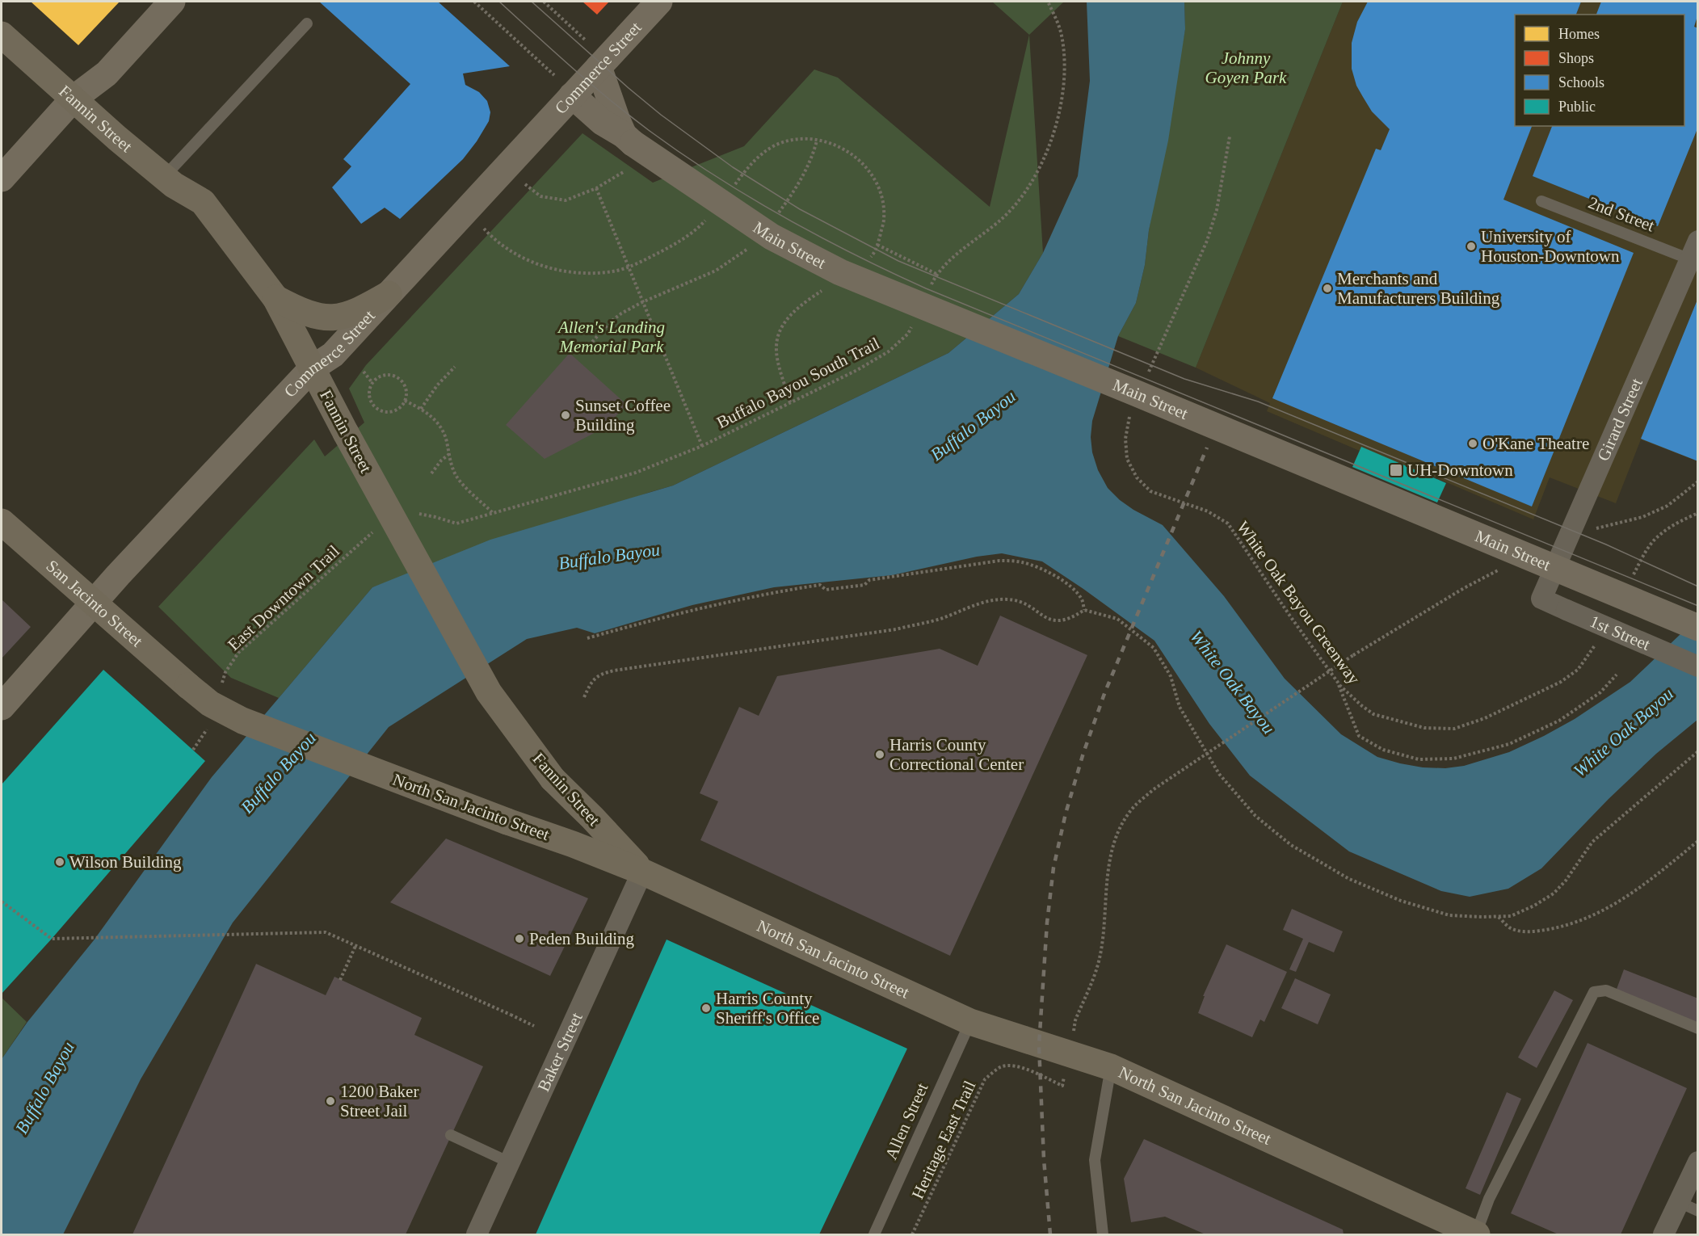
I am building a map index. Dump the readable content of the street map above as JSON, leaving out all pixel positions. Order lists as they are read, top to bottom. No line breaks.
{"streets":{"main road":["Commerce Street","Fannin Street","Main Street","San Jacinto Street","North San Jacinto Street"],"street":["Girard Street","1st Street","Baker Street"],"lane":["2nd Street","Allen Street"],"path":["Buffalo Bayou South Trail","East Downtown Trail","White Oak Bayou Greenway","Heritage East Trail"]},"crossings":[["Commerce Street","Fannin Street"],["Commerce Street","Main Street"],["Commerce Street","San Jacinto Street"],["Fannin Street","North San Jacinto Street"],["Fannin Street","Baker Street"],["2nd Street","Girard Street"],["Girard Street","1st Street"],["San Jacinto Street","North San Jacinto Street"],["North San Jacinto Street","Baker Street"],["North San Jacinto Street","Allen Street"]],"water":["Buffalo Bayou","White Oak Bayou"],"parks":["Johnny Goyen Park","Allen's Landing Memorial Park"],"places":{"other":["University of Houston-Downtown","Merchants and Manufacturers Building","Sunset Coffee Building","O'Kane Theatre","Harris County Correctional Center","Wilson Building","Peden Building","Harris County Sheriff's Office","1200 Baker Street Jail"],"transit":["UH-Downtown"]},"legend":["Homes","Shops","Schools","Public"]}
